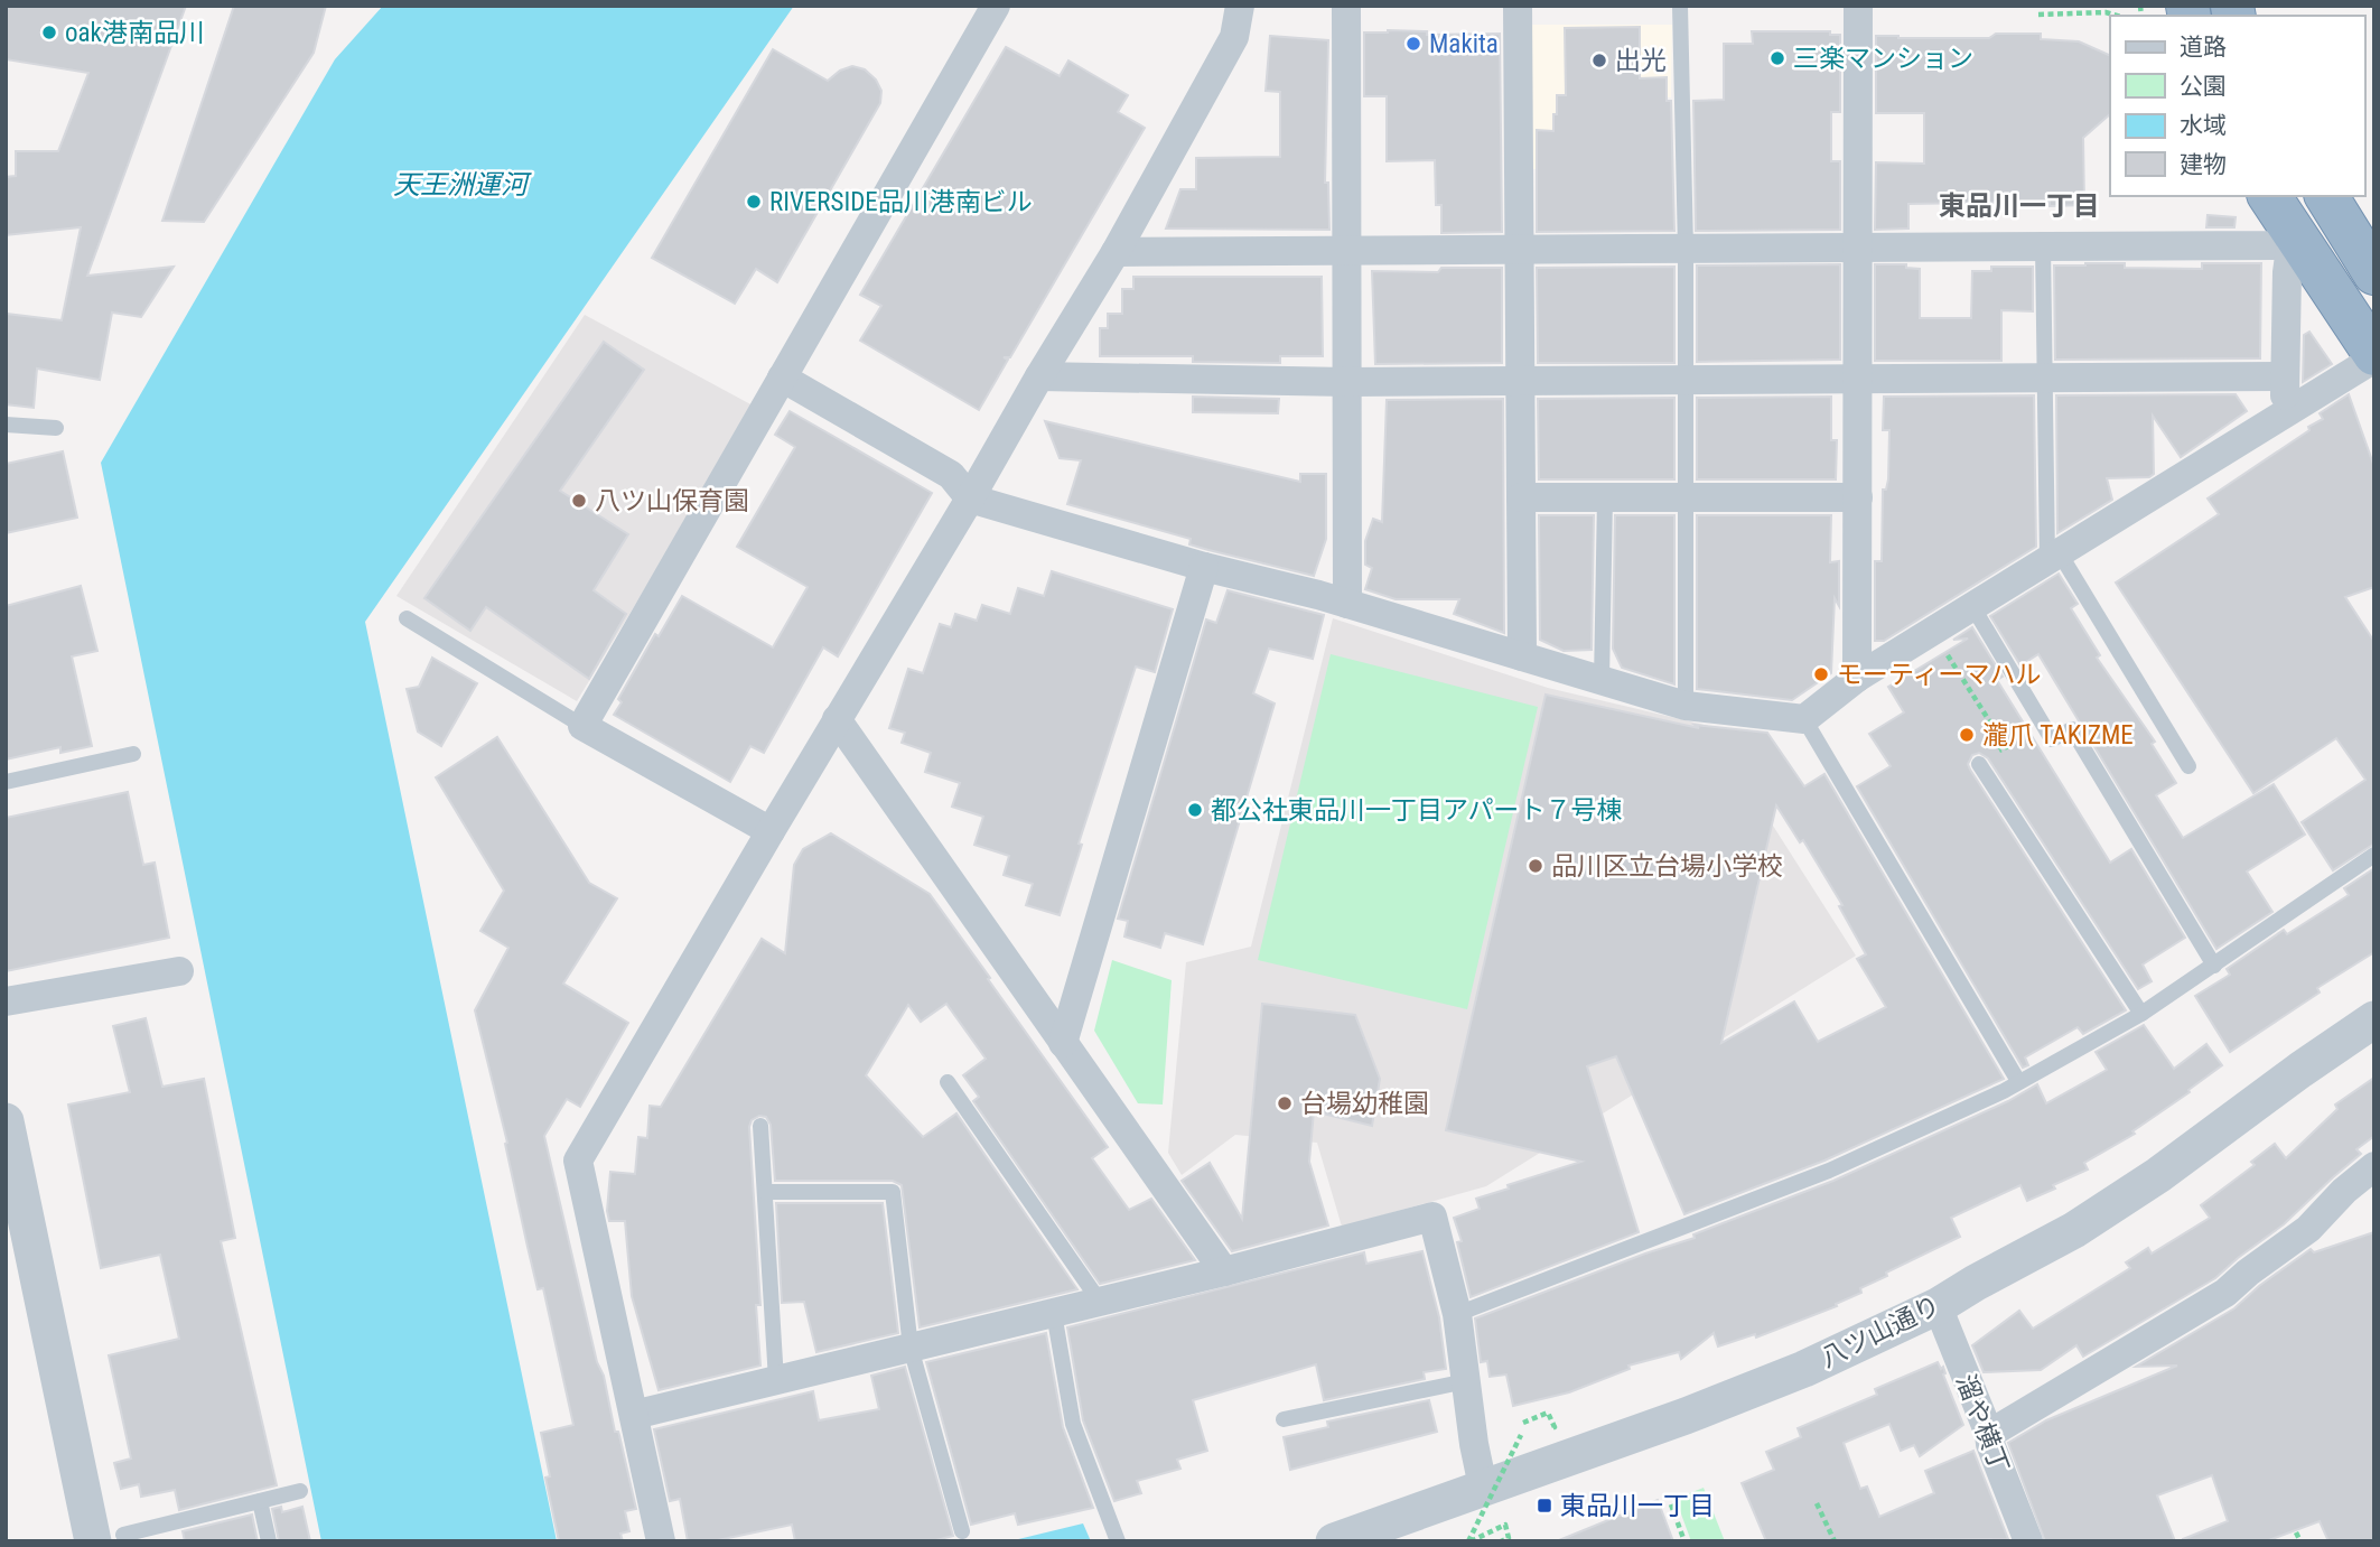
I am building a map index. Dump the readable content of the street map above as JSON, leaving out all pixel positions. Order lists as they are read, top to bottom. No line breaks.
{"streets":{"street":["八ツ山通り","溜や横丁"]},"crossings":[["八ツ山通り","溜や横丁"]],"districts":["東品川一丁目"],"water":["天王洲運河"],"places":{"other":["oak港南品川","Makita","三楽マンション","出光","RIVERSIDE品川港南ビル","八ツ山保育園","モーティーマハル","瀧爪 TAKIZME","都公社東品川一丁目アパート７号棟","品川区立台場小学校","台場幼稚園"],"transit":["東品川一丁目"]},"legend":["道路","公園","水域","建物"]}
